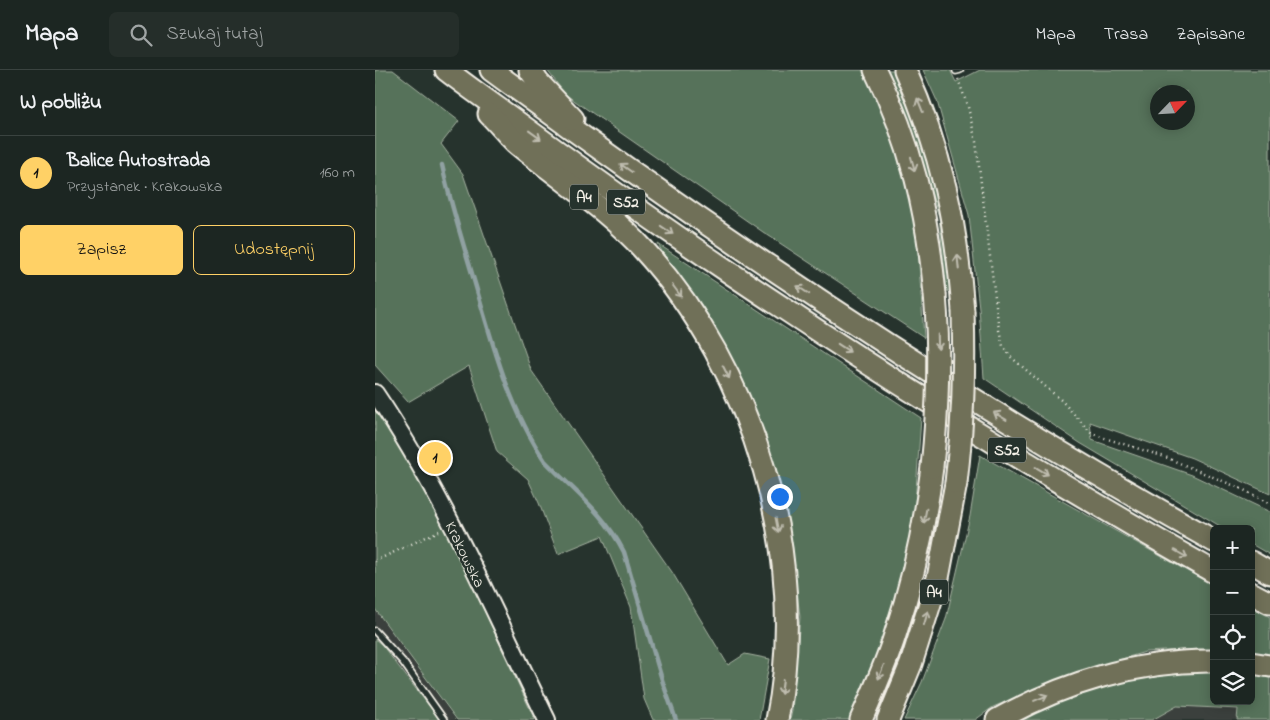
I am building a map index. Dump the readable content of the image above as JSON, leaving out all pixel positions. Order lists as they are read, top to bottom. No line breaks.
{"streets":{"highway":["A4","S52"],"street":["Krakowska"]},"crossings":[["A4","S52"]],"north":"top right","page":{"header":"Mapa","search":"Szukaj tutaj","nav":["Mapa","Trasa","Zapisane"],"heading":"W pobliżu","list":[{"mark":"1","name":"Balice Autostrada","note":"Przystanek · Krakowska","value":"160 m"}],"buttons":["Zapisz","Udostępnij"],"pins":"1","map_buttons":["+","−"]}}
